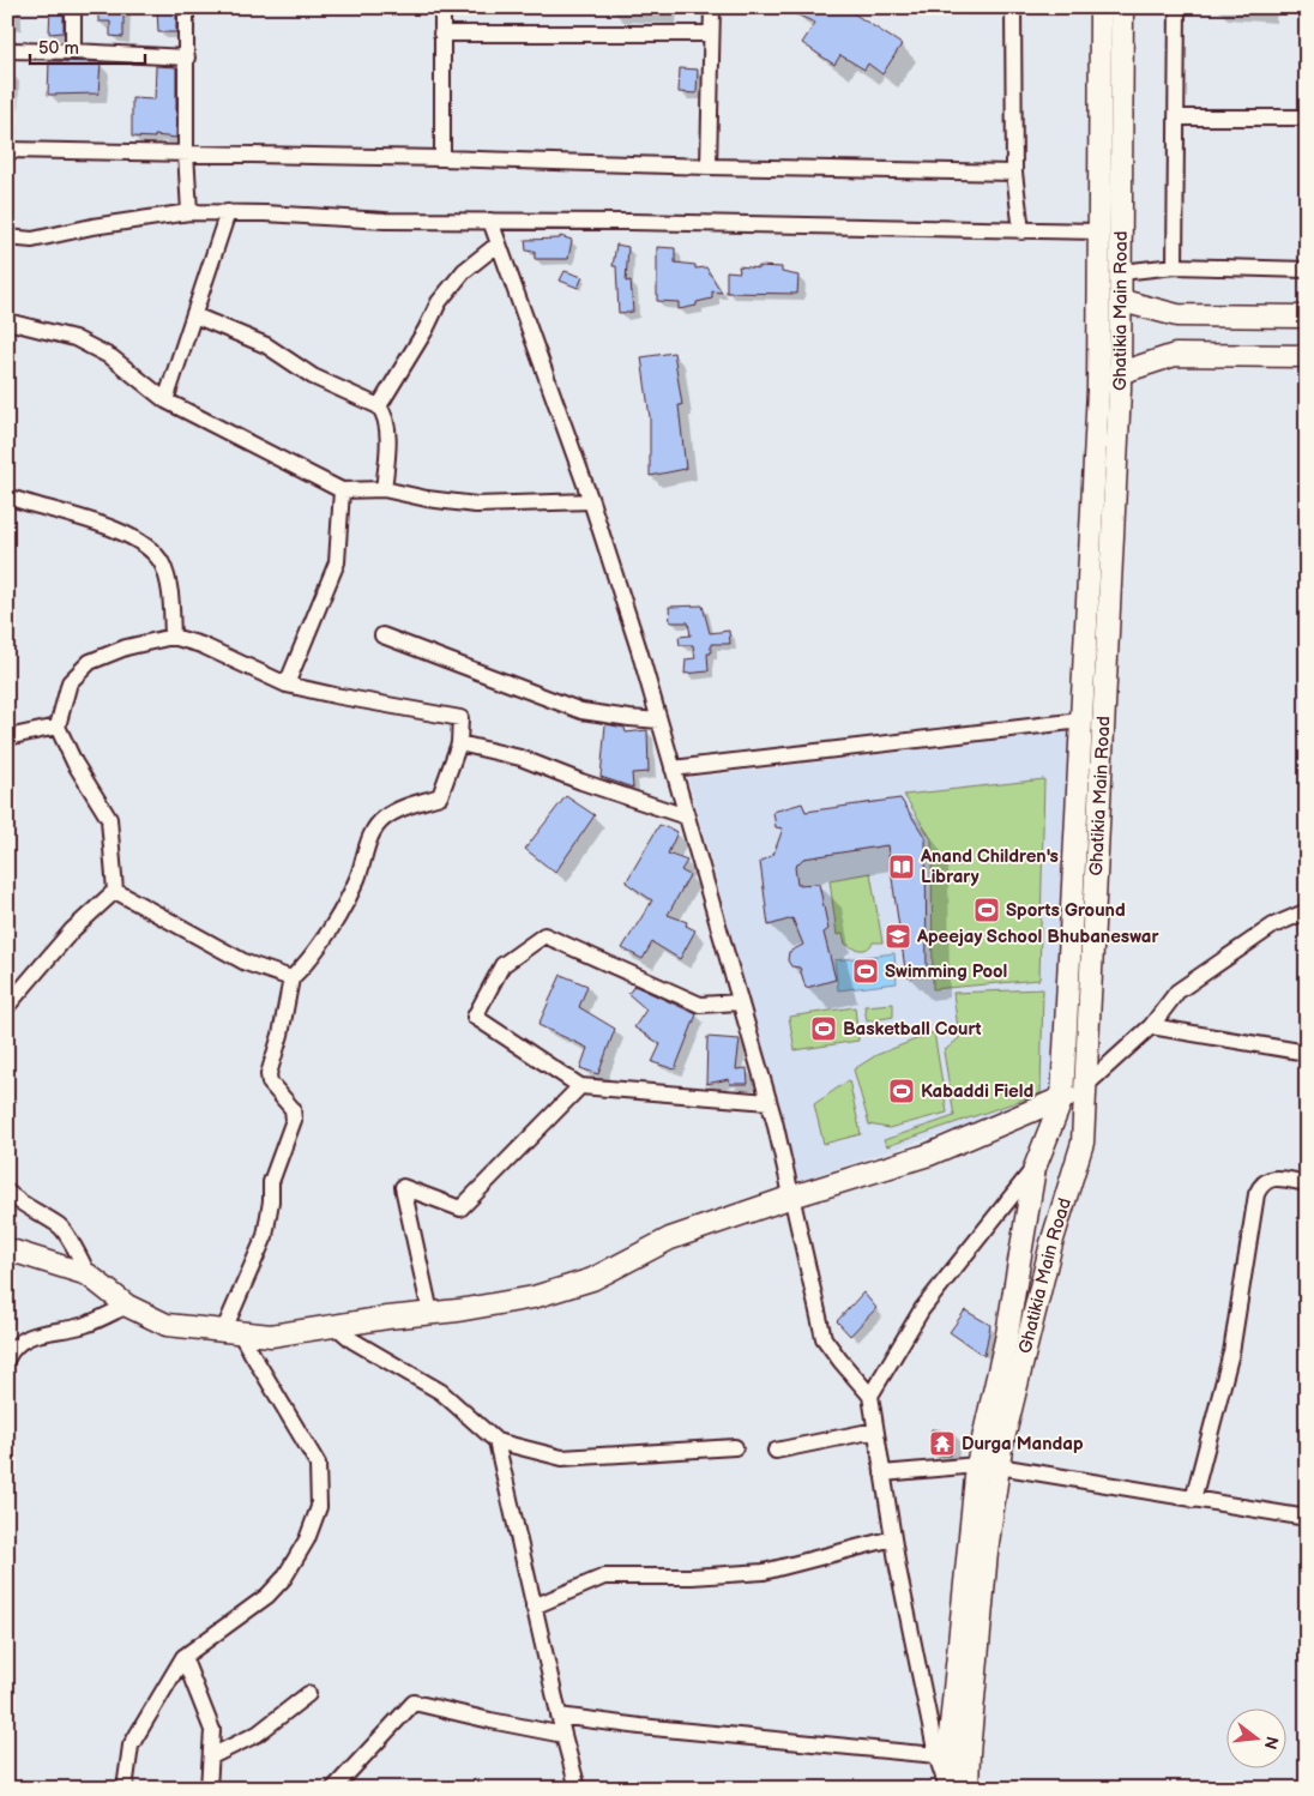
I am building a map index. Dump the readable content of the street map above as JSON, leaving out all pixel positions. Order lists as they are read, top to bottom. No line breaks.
{"streets":{"street":["Ghatikia Main Road"]},"places":{"library":["Anand Children's Library"],"sports":["Sports Ground","Swimming Pool","Basketball Court","Kabaddi Field"],"school or university":["Apeejay School Bhubaneswar"],"temple":["Durga Mandap"]},"scale_bar":"50 m","north":"right"}
